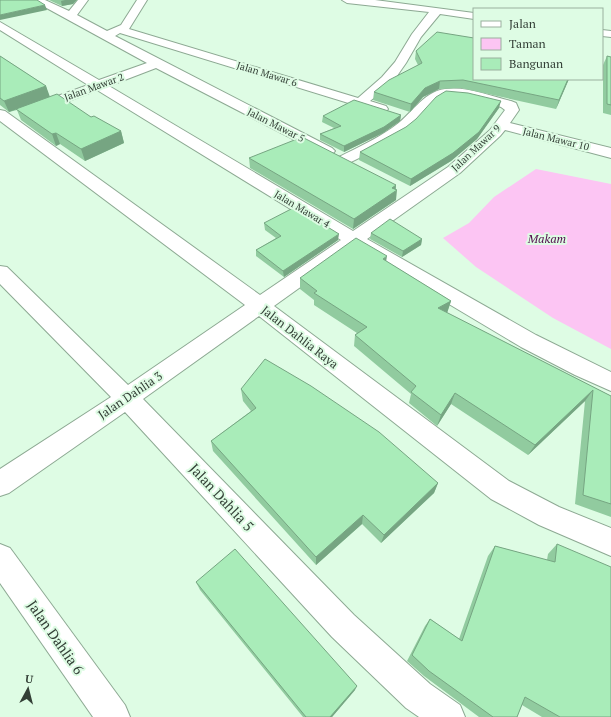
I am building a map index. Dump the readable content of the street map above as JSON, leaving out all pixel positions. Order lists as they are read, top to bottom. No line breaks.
{"streets":{"street":["Jalan Mawar 6","Jalan Mawar 2","Jalan Mawar 5","Jalan Mawar 10","Jalan Mawar 9","Jalan Mawar 4","Jalan Dahlia Raya","Jalan Dahlia 3","Jalan Dahlia 5","Jalan Dahlia 6"]},"crossings":[["Jalan Mawar 6","Jalan Mawar 9"],["Jalan Mawar 2","Jalan Mawar 5"],["Jalan Mawar 2","Jalan Mawar 4"],["Jalan Mawar 2","Jalan Dahlia Raya"],["Jalan Mawar 5","Jalan Mawar 9"],["Jalan Mawar 10","Jalan Mawar 9"],["Jalan Mawar 9","Jalan Mawar 4"],["Jalan Mawar 9","Jalan Dahlia 3"],["Jalan Mawar 4","Jalan Dahlia 3"],["Jalan Dahlia Raya","Jalan Dahlia 3"],["Jalan Dahlia 3","Jalan Dahlia 5"]],"parks":["Makam"],"legend":["Jalan","Taman","Bangunan"],"north":"top"}
